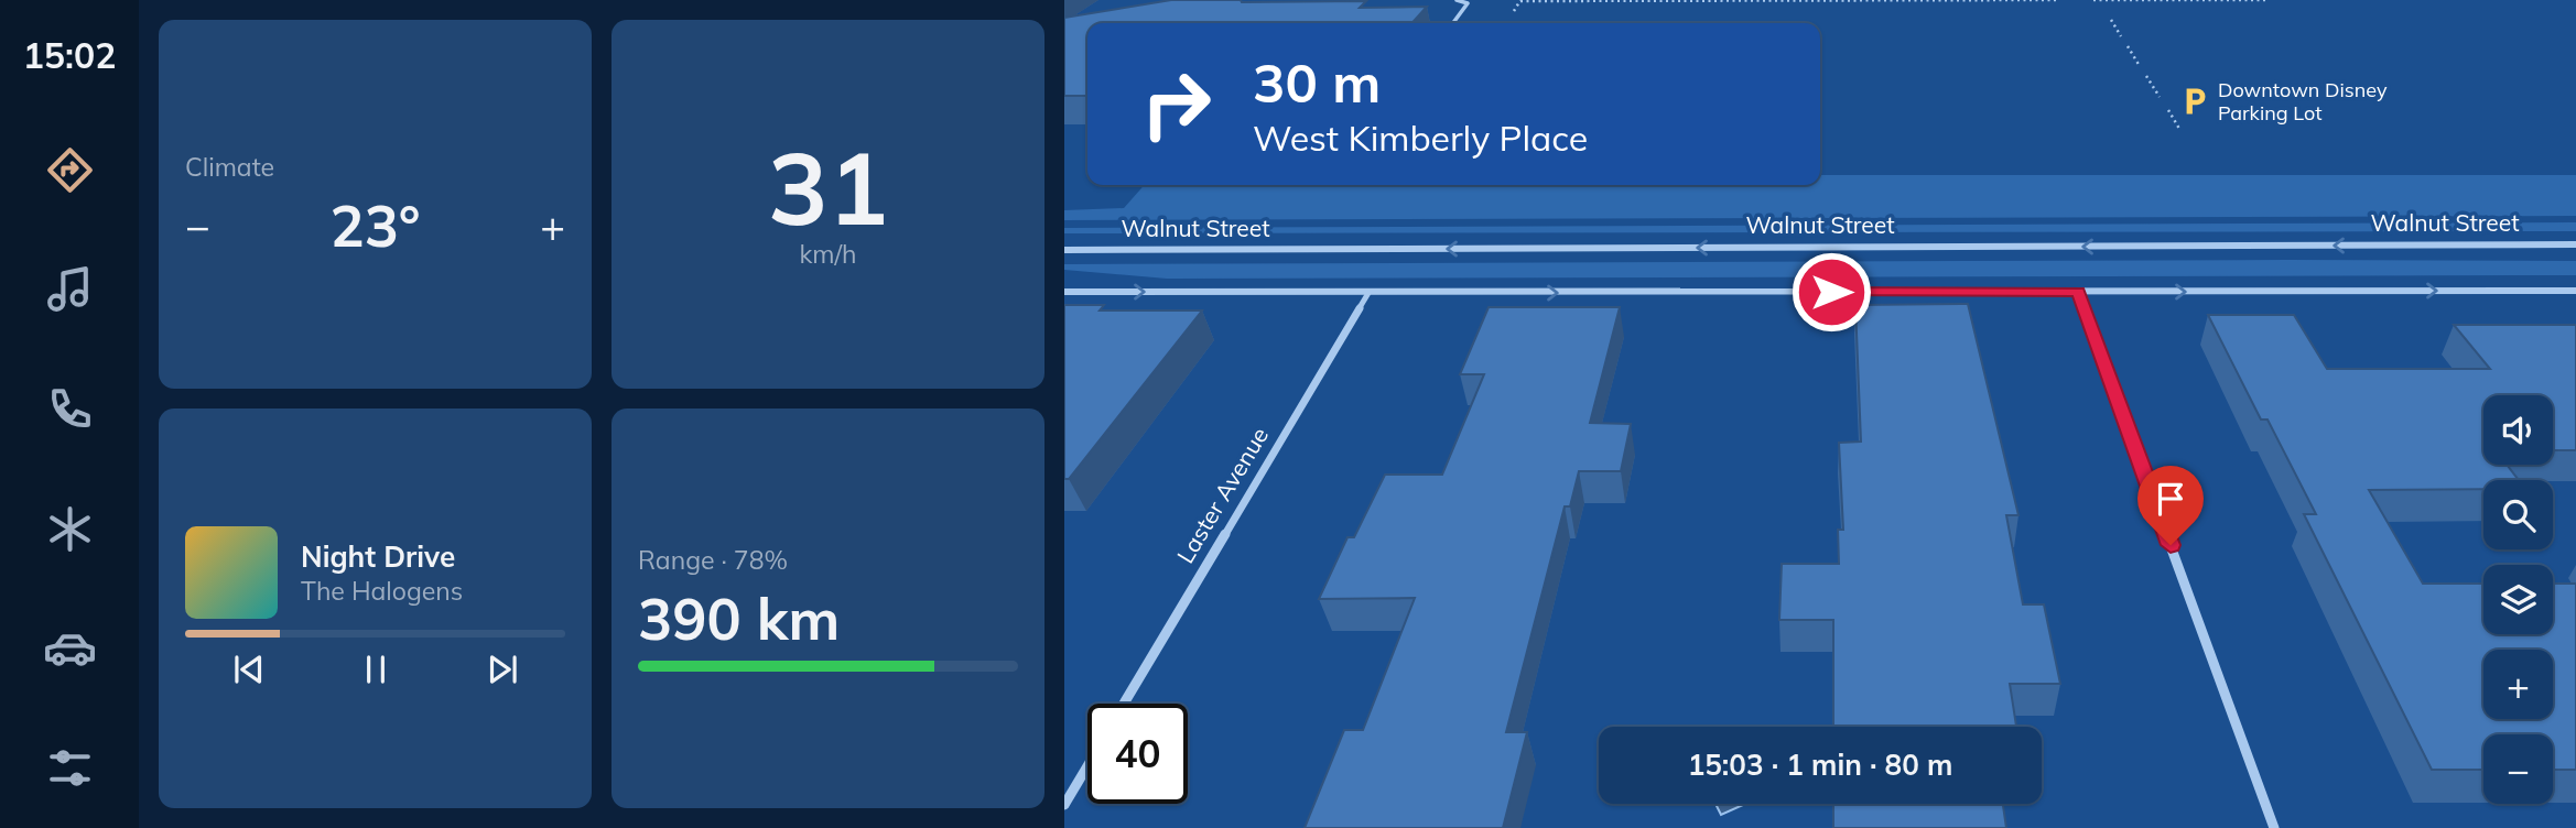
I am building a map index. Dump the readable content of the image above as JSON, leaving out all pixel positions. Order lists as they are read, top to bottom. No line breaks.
{"streets":{"street":["Walnut Street","Laster Avenue"]},"places":{"parking":["Downtown Disney Parking Lot"]},"page":{"tabs":"15:02","tile":["Climate",["31","km/h"],["Range · 78%","390 km"]],"turn":["30 m","West Kimberly Place"],"heat":["−","23°","+"],"map_buttons":["+","−"],"song":["Night Drive","The Halogens"],"limit":"40","trip":"15:03 · 1 min · 80 m"}}
